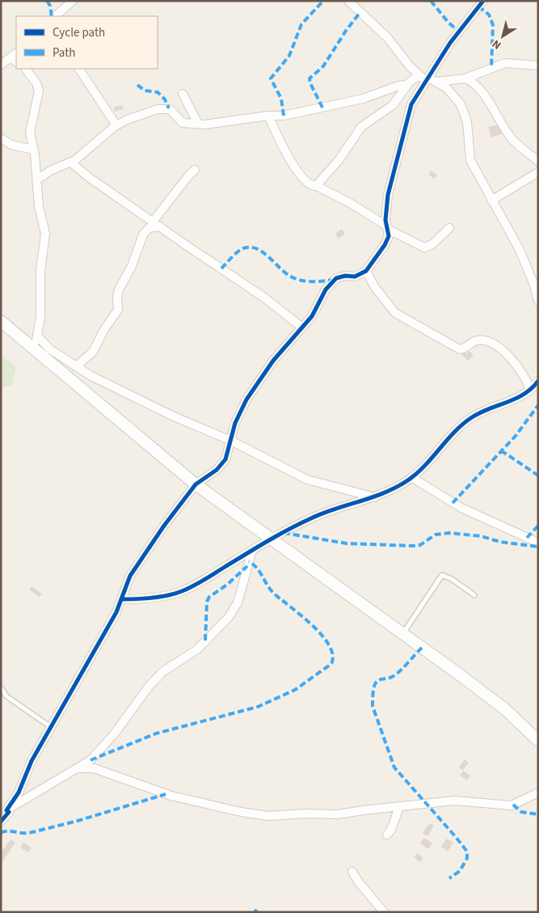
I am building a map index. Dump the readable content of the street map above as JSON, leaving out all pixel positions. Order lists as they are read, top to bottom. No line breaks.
{"legend":["Cycle path","Path"],"north":"bottom left"}
